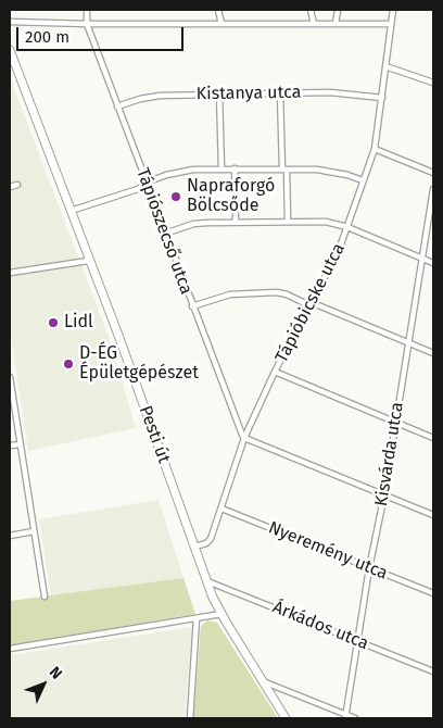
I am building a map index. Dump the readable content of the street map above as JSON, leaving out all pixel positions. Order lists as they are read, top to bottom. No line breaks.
{"streets":{"main road":["Pesti út"],"street":["Kistanya utca","Tápiószecső utca","Tápióbicske utca","Kisvárda utca","Nyeremény utca","Árkádos utca"]},"crossings":[["Kistanya utca","Tápiószecső utca"],["Kistanya utca","Tápióbicske utca"],["Tápiószecső utca","Tápióbicske utca"],["Tápióbicske utca","Pesti út"],["Tápióbicske utca","Nyeremény utca"],["Pesti út","Árkádos utca"],["Kisvárda utca","Nyeremény utca"],["Kisvárda utca","Árkádos utca"]],"places":["Napraforgó Bölcsőde","Lidl","D-ÉG Épületgépészet"],"scale_bar":"200 m","north":"top right"}
